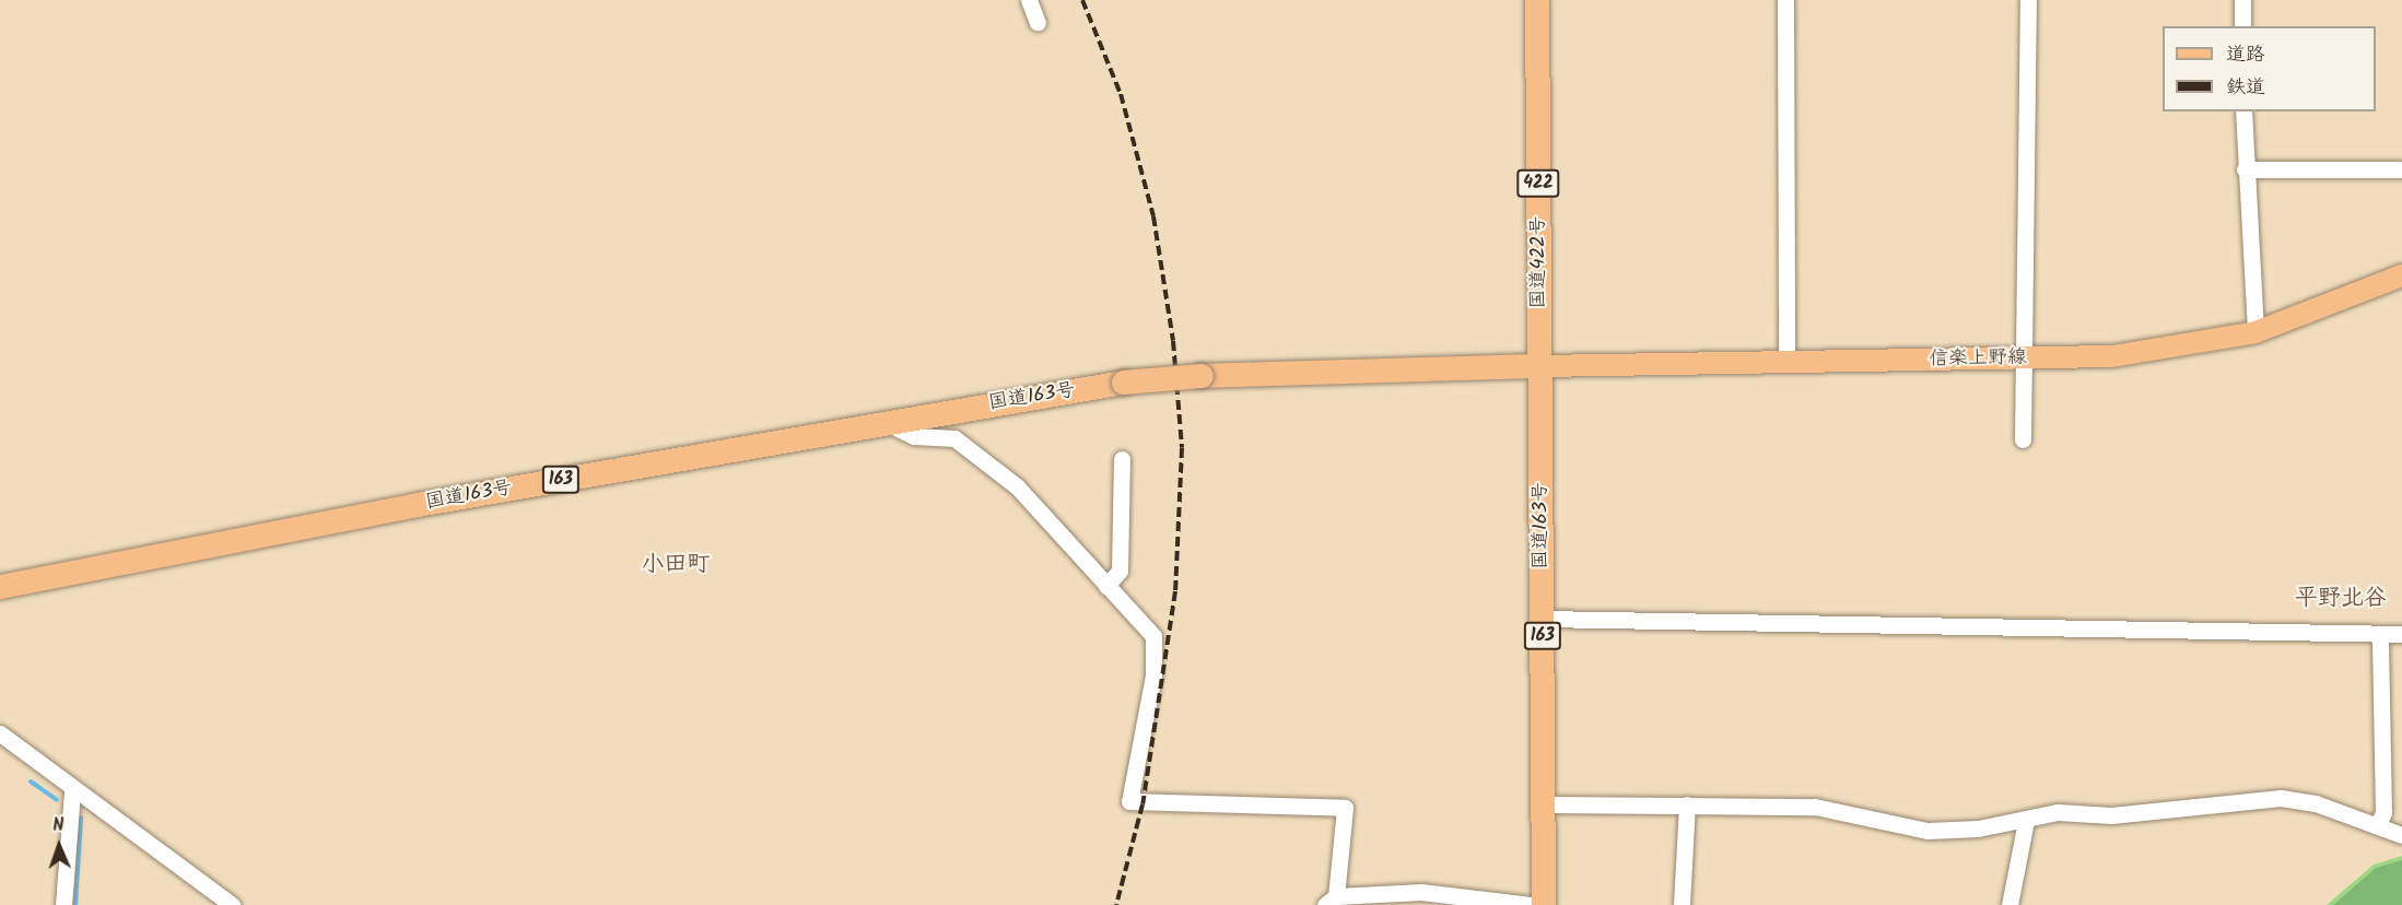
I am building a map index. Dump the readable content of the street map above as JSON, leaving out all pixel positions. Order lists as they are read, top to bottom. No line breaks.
{"streets":{"highway":["422","国道422号","国道163号","163"],"main road":["信楽上野線"]},"crossings":[["国道422号","信楽上野線"],["国道422号","国道163号"],["信楽上野線","国道163号"]],"districts":["小田町","平野北谷"],"legend":["道路","鉄道"],"north":"top"}
